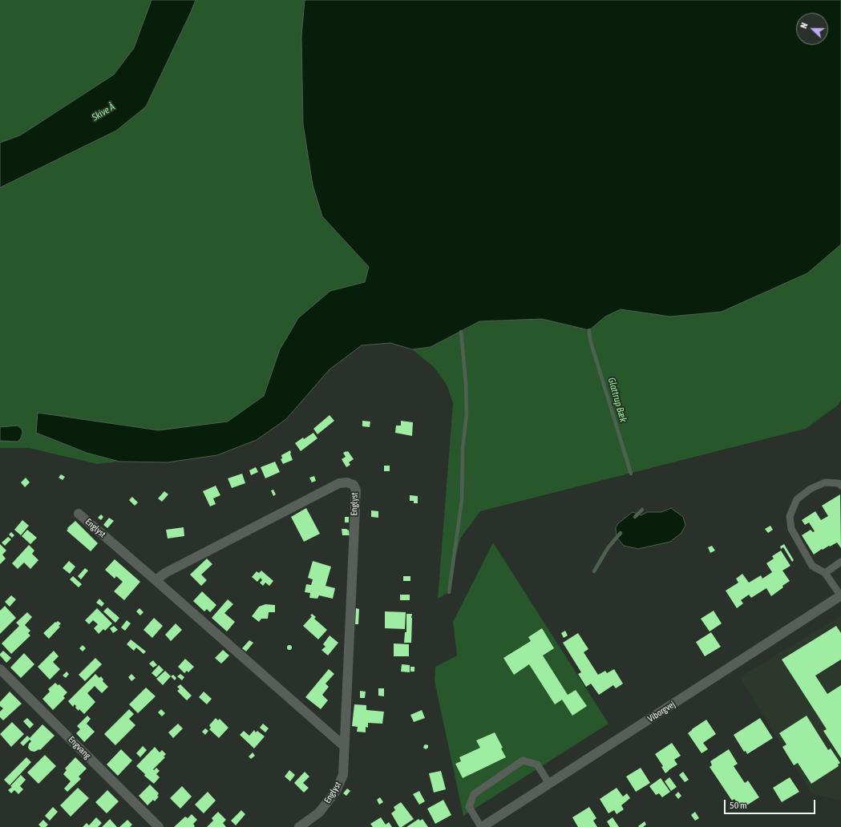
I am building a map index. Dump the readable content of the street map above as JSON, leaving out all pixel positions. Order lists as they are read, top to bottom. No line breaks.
{"streets":{"street":["Englyst","Viborgvej","Engvang"]},"water":["Skive Å","Glattrup Bæk"],"scale_bar":"50 m","north":"left"}
